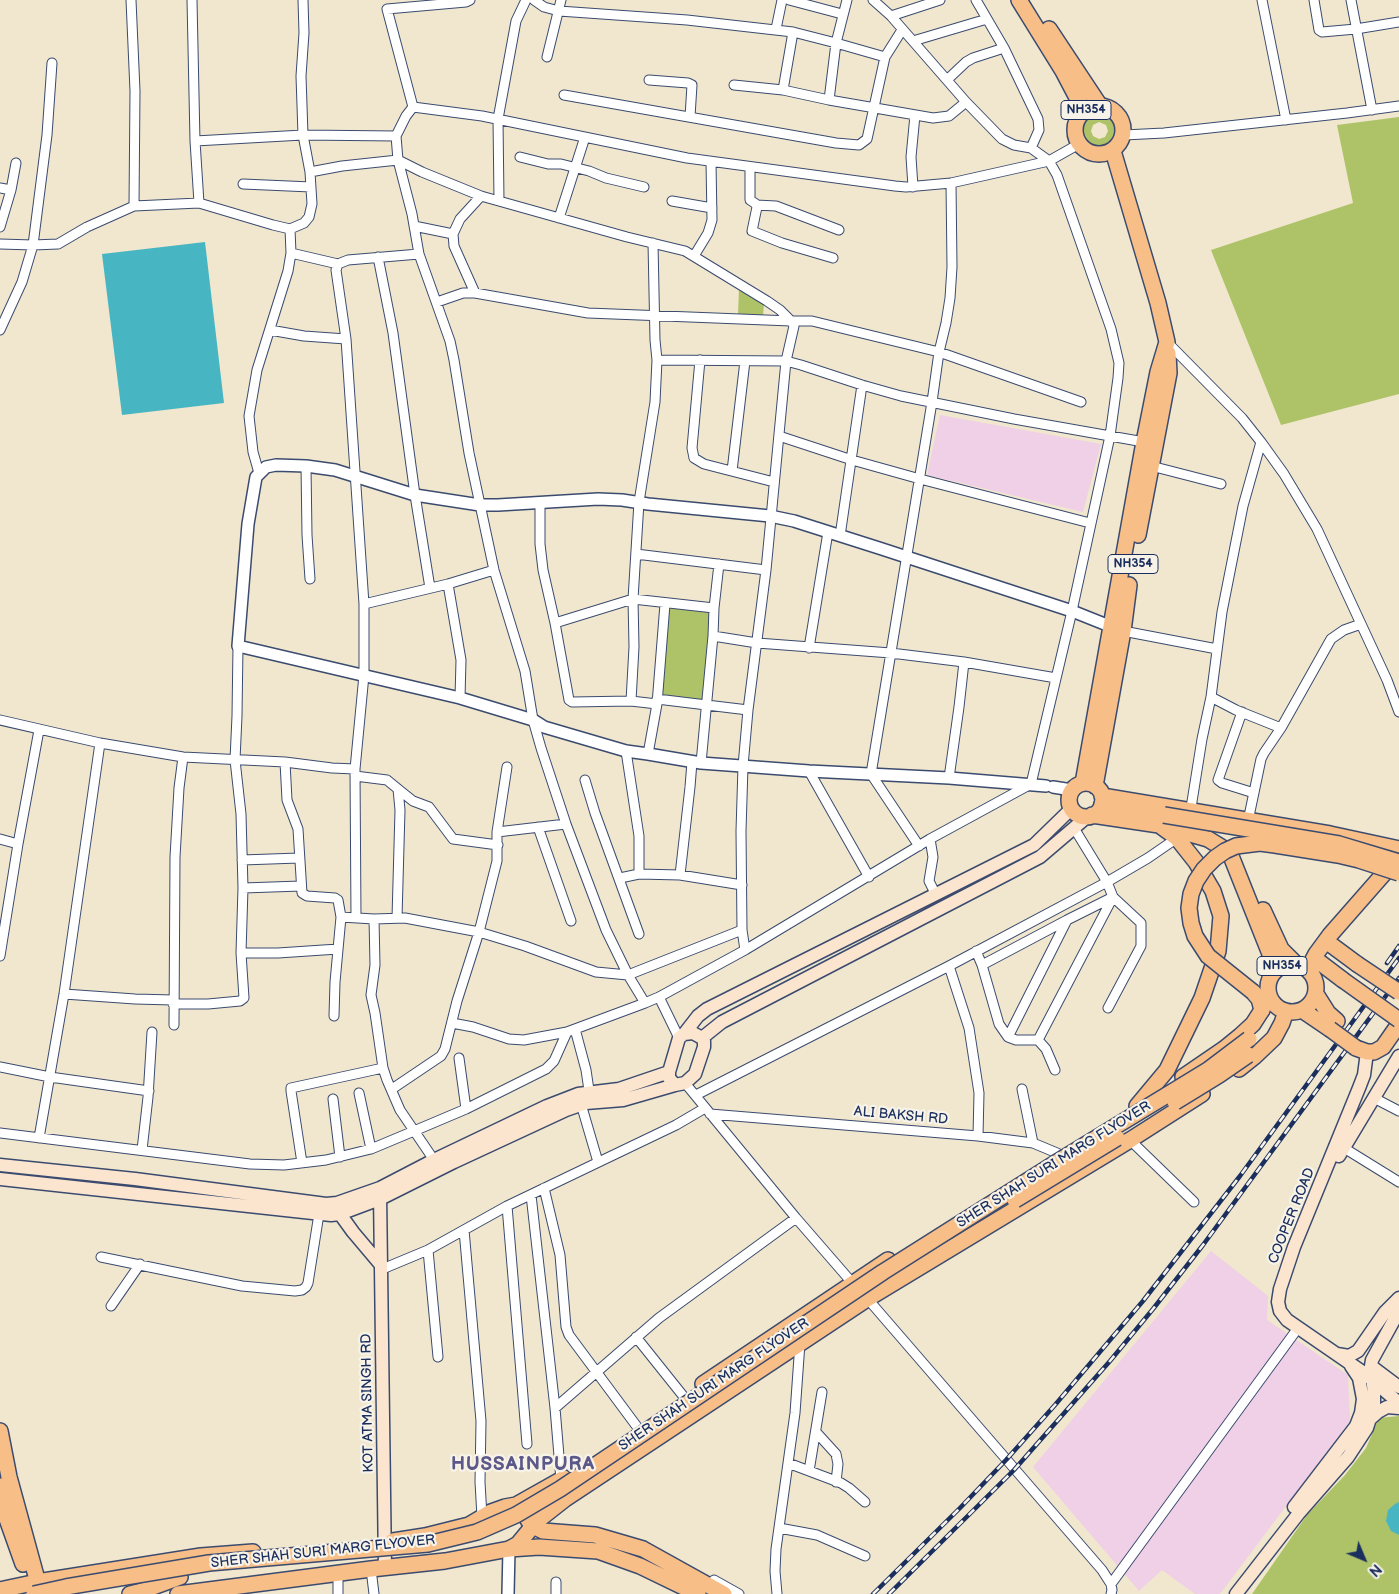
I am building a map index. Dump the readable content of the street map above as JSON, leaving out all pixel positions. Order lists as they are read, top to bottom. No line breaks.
{"streets":{"main road":["NH354","SHER SHAH SURI MARG FLYOVER","COOPER ROAD","KOT ATMA SINGH RD"],"street":["ALI BAKSH RD"]},"crossings":[["NH354","COOPER ROAD"]],"districts":["HUSSAINPURA"],"north":"bottom right"}
